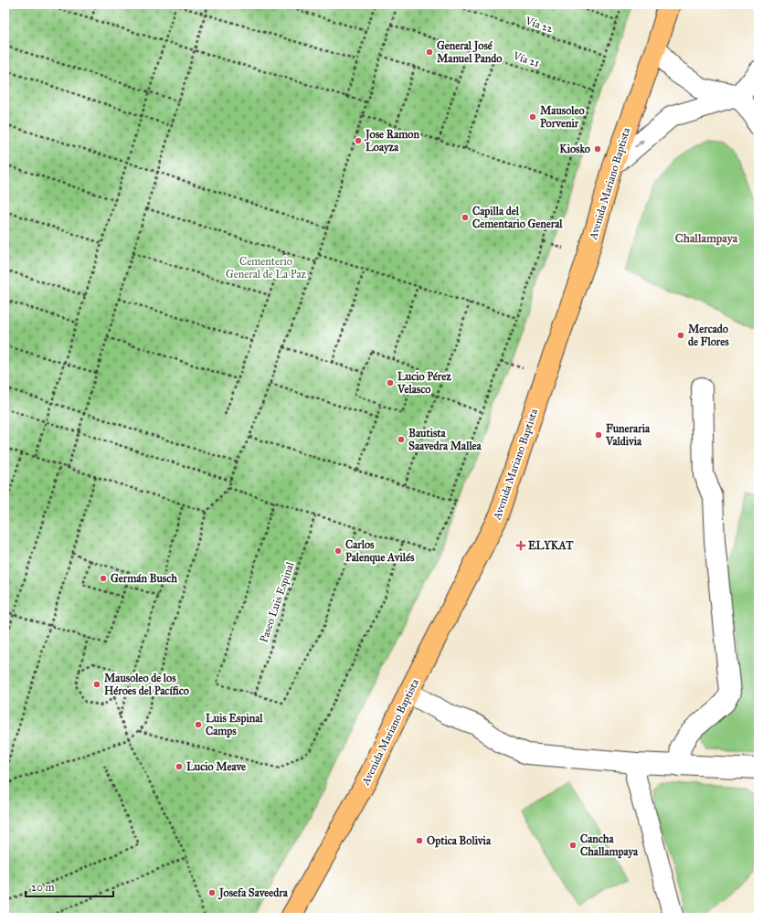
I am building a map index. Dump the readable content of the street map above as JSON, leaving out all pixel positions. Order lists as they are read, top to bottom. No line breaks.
{"streets":{"main road":["Avenida Mariano Baptista"],"path":["Vía 22","Vía 21","Paseo Luis Espinal"]},"districts":["Challampaya"],"parks":["Cementerio General de La Paz"],"places":{"other":["General José Manuel Pando","Mausoleo Porvenir","Jose Ramon Loayza","Kiosko","Capilla del Cementario General","Mercado de Flores","Lucio Pérez Velasco","Funeraria Valdivia","Bautista Saavedra Mallea","Carlos Palenque Avilés","Germán Busch","Mausoleo de los Héroes del Pacífico","Luis Espinal Camps","Lucio Meave","Optica Bolivia","Cancha Challampaya","Josefa Saveedra"],"health":["ELYKAT"]},"scale_bar":"20 m"}
